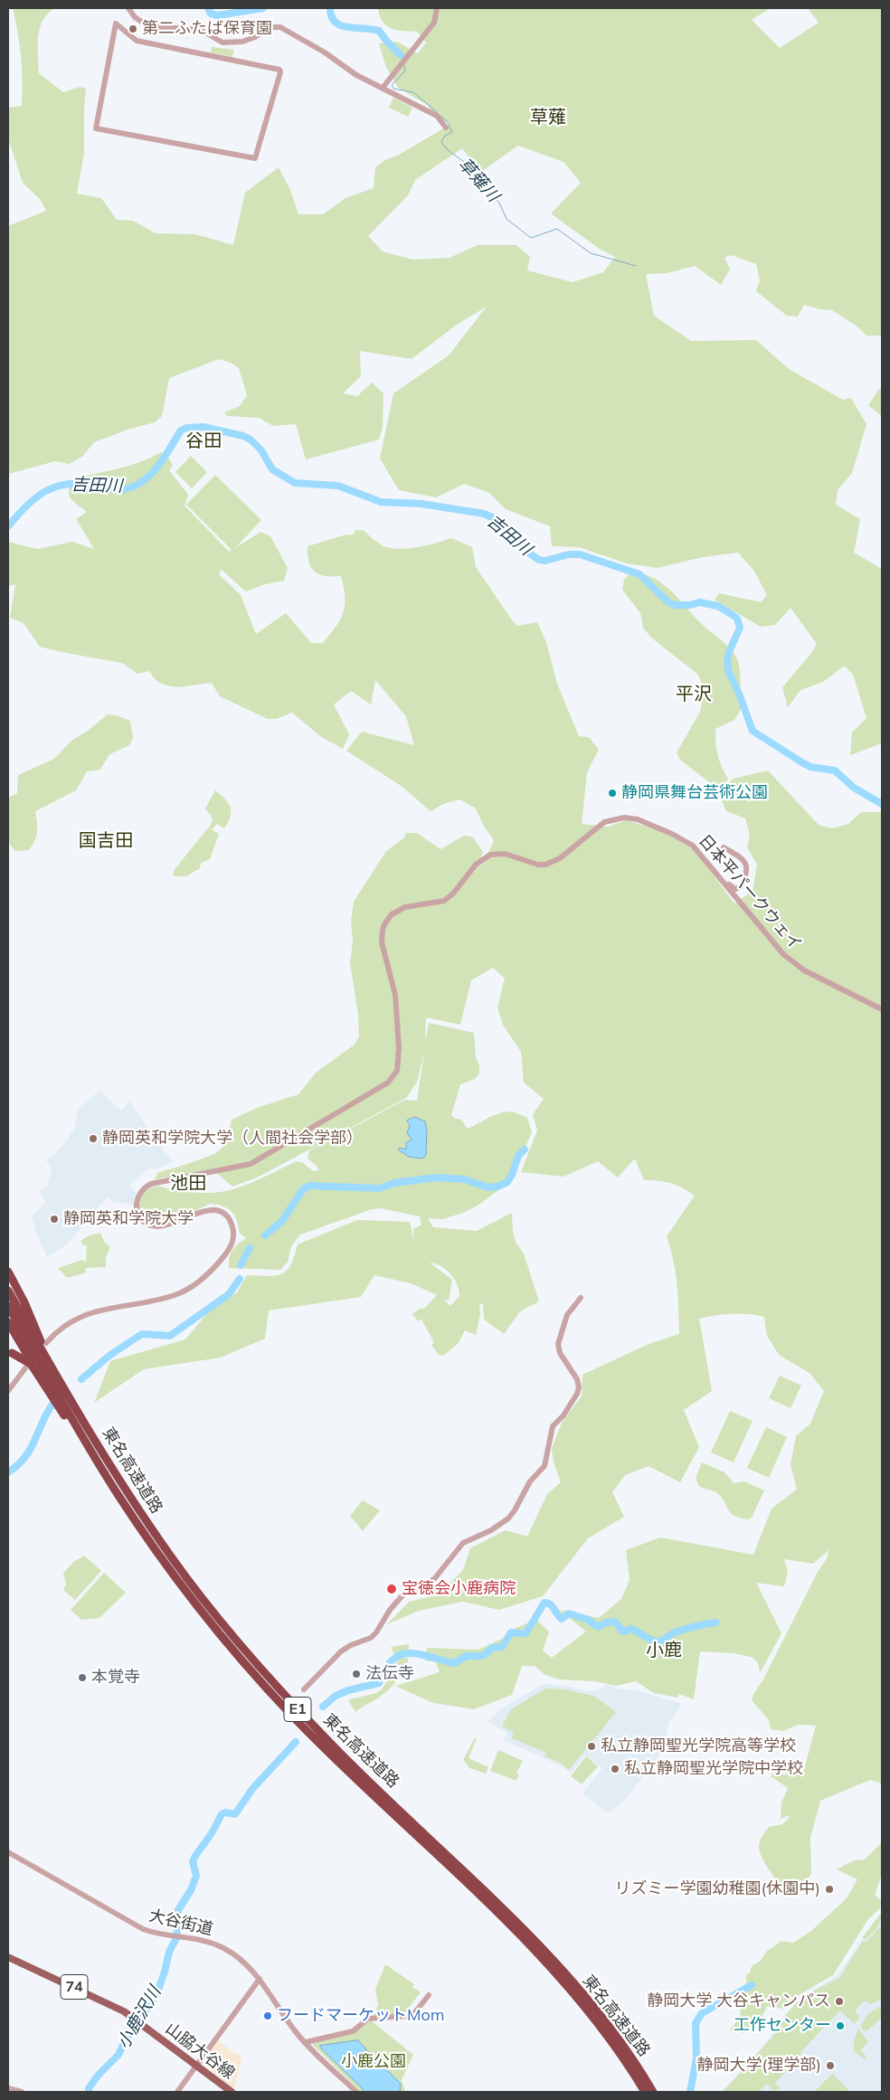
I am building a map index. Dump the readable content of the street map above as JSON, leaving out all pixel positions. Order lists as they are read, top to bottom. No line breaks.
{"streets":{"highway":["東名高速道路","E1"],"main road":["74","山脇大谷線"],"street":["日本平パークウェイ","大谷街道"]},"districts":["草薙","谷田","平沢","国吉田","池田","小鹿"],"water":["草薙川","吉田川","小鹿沢川"],"parks":["小鹿公園"],"places":["第二ふたば保育園","静岡県舞台芸術公園","静岡英和学院大学（人間社会学部）","静岡英和学院大学","宝徳会小鹿病院","法伝寺","本覚寺","私立静岡聖光学院高等学校","私立静岡聖光学院中学校","リズミー学園幼稚園(休園中)","静岡大学 大谷キャンパス","フードマーケットMom","工作センター","静岡大学(理学部)"]}
